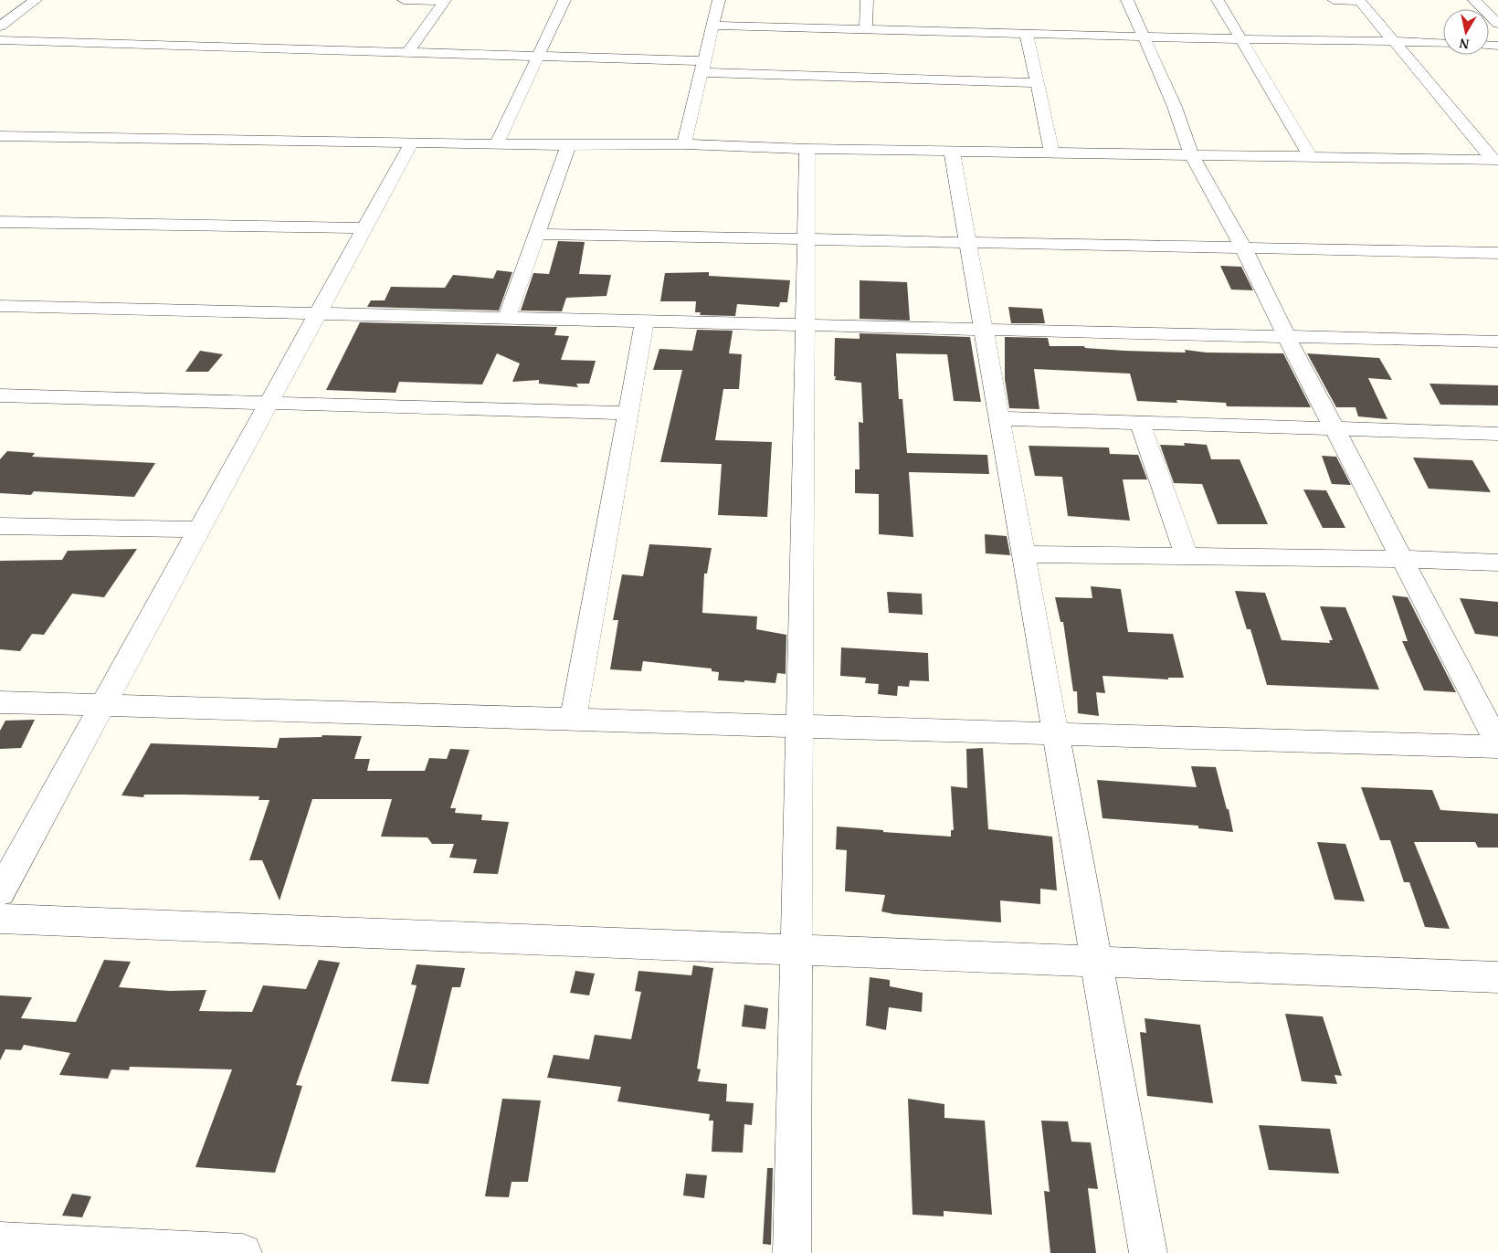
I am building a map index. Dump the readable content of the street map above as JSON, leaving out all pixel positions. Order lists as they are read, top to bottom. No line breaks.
{"north":"bottom"}
